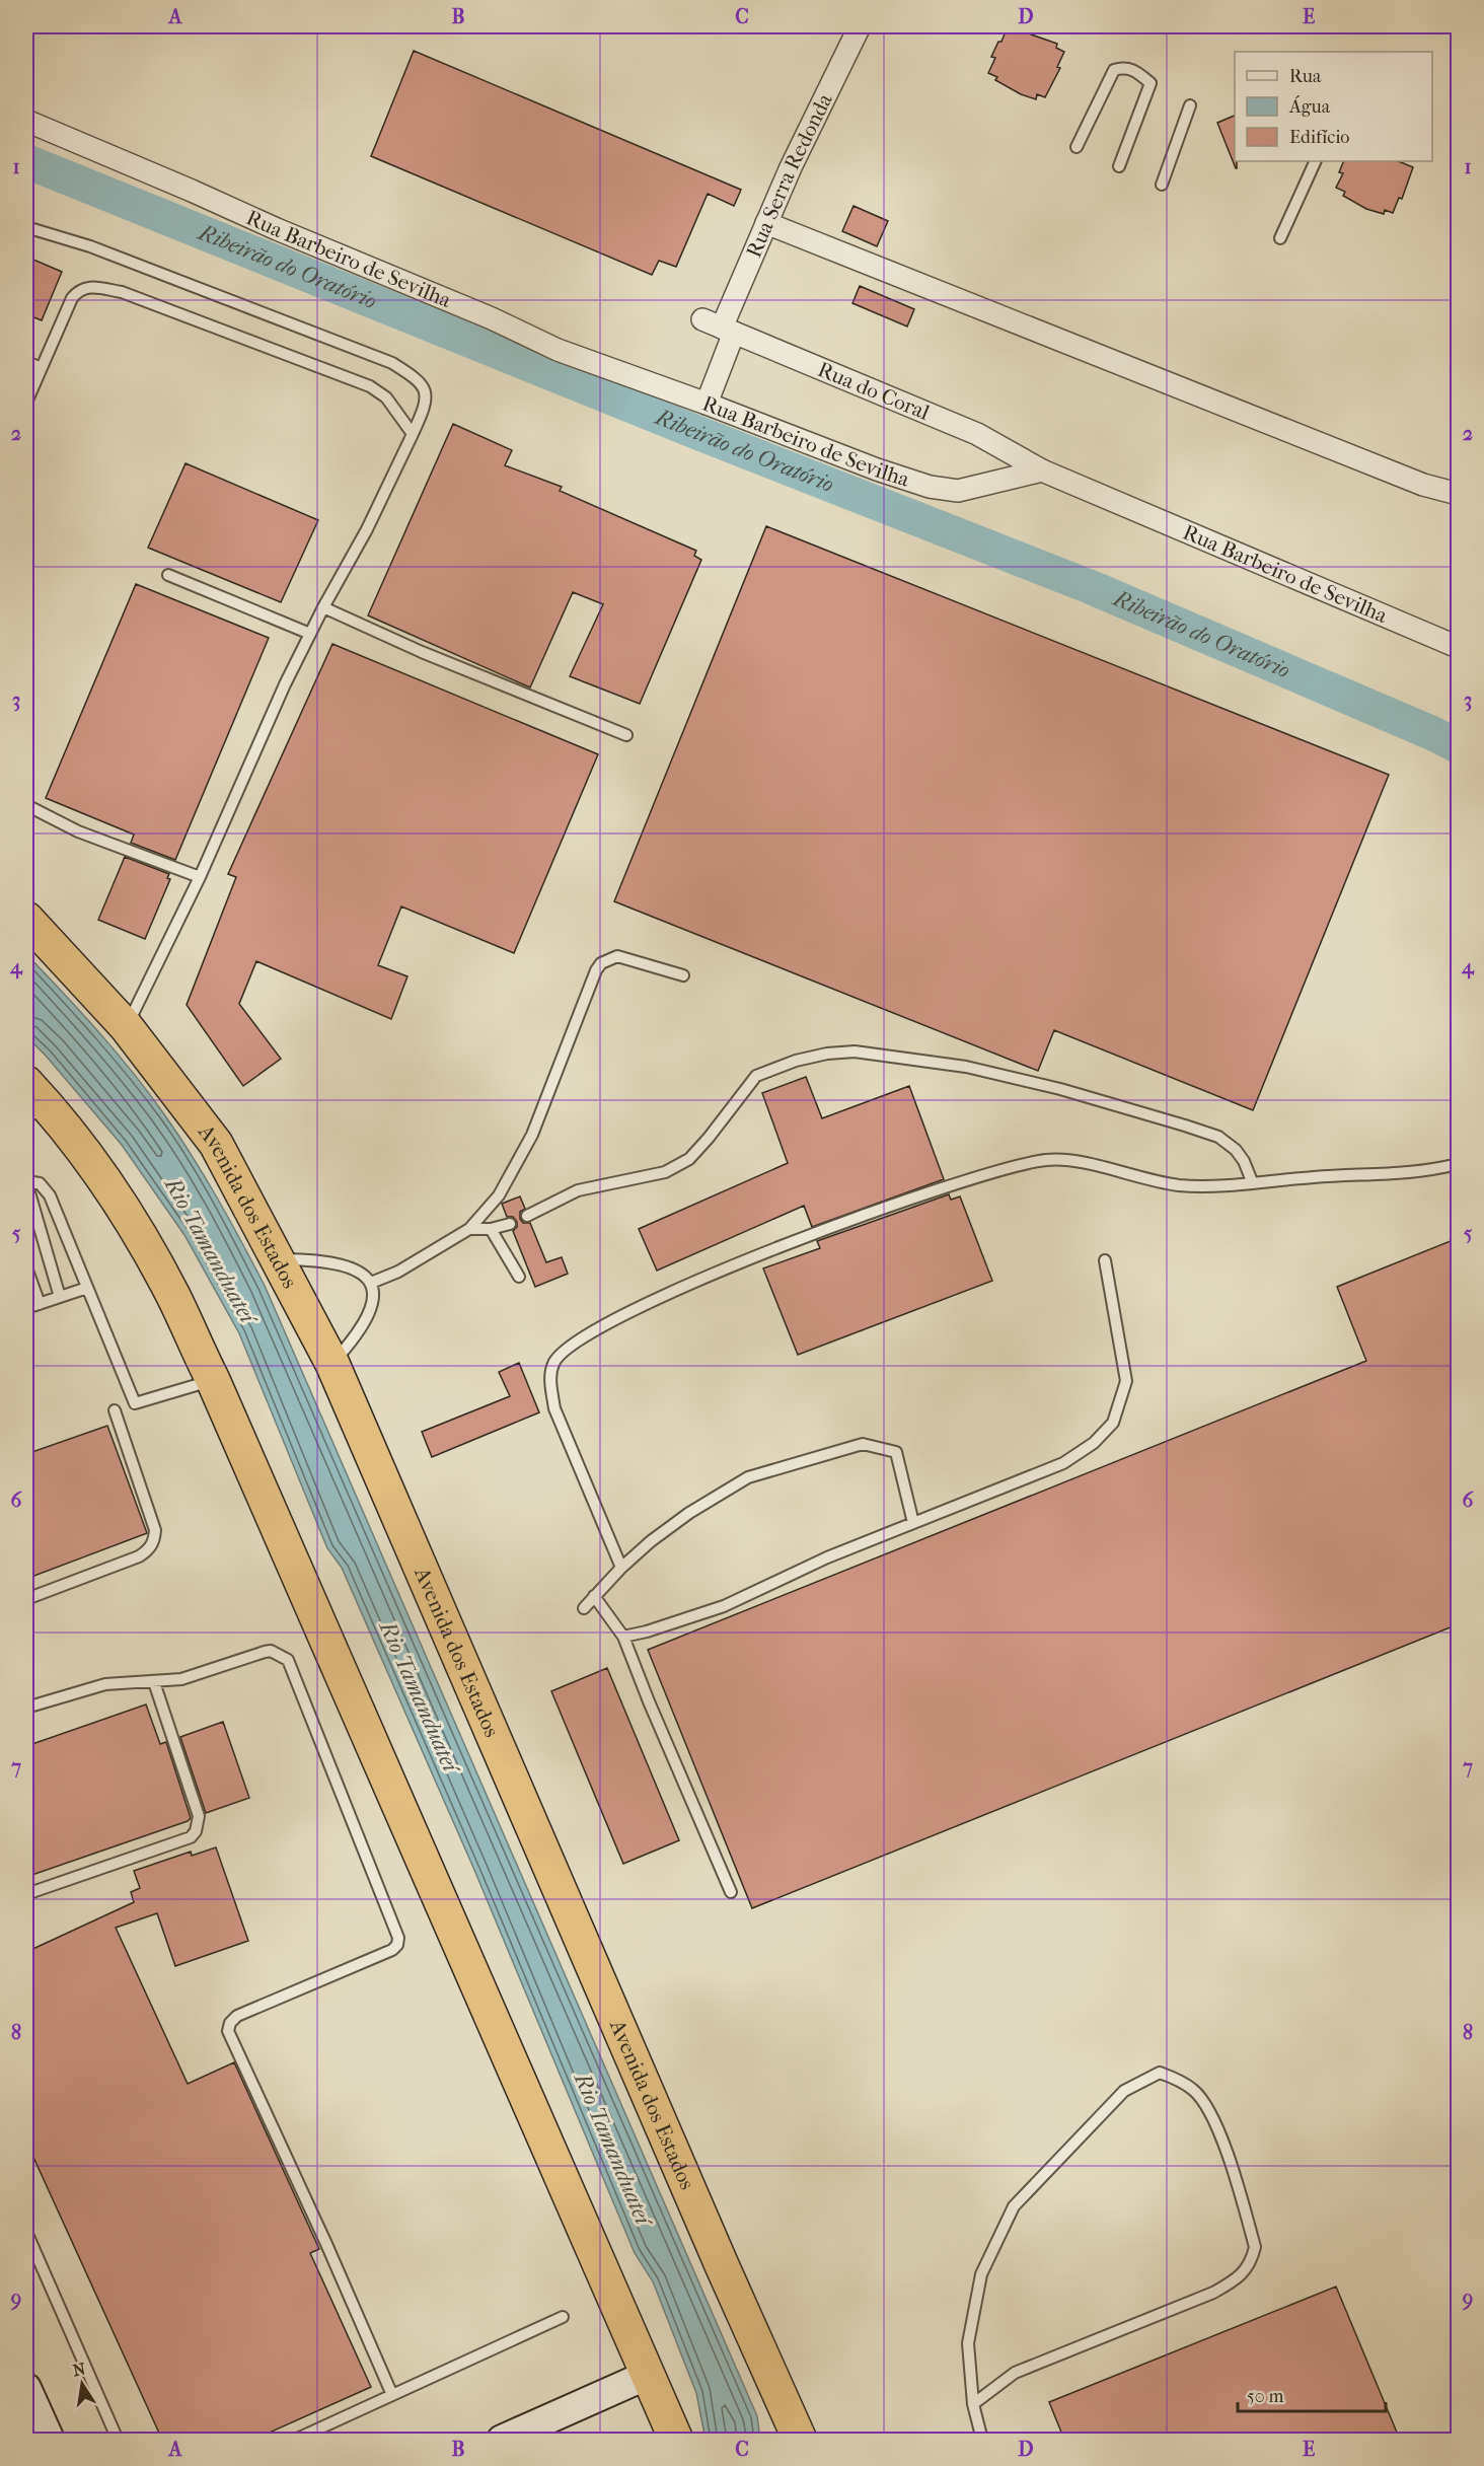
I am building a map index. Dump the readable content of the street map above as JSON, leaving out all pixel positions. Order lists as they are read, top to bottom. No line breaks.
{"streets":{"highway":["Avenida dos Estados"],"street":["Rua Serra Redonda","Rua Barbeiro de Sevilha","Rua do Coral"]},"crossings":[["Rua Serra Redonda","Rua Barbeiro de Sevilha"],["Rua Serra Redonda","Rua do Coral"],["Rua Barbeiro de Sevilha","Rua do Coral"]],"water":["Ribeirão do Oratório","Rio Tamanduateí"],"legend":["Rua","Água","Edifício"],"scale_bar":"50 m","north":"top","grid":{"columns":["A","B","C","D","E"],"rows":["1","2","3","4","5","6","7","8","9"]}}
